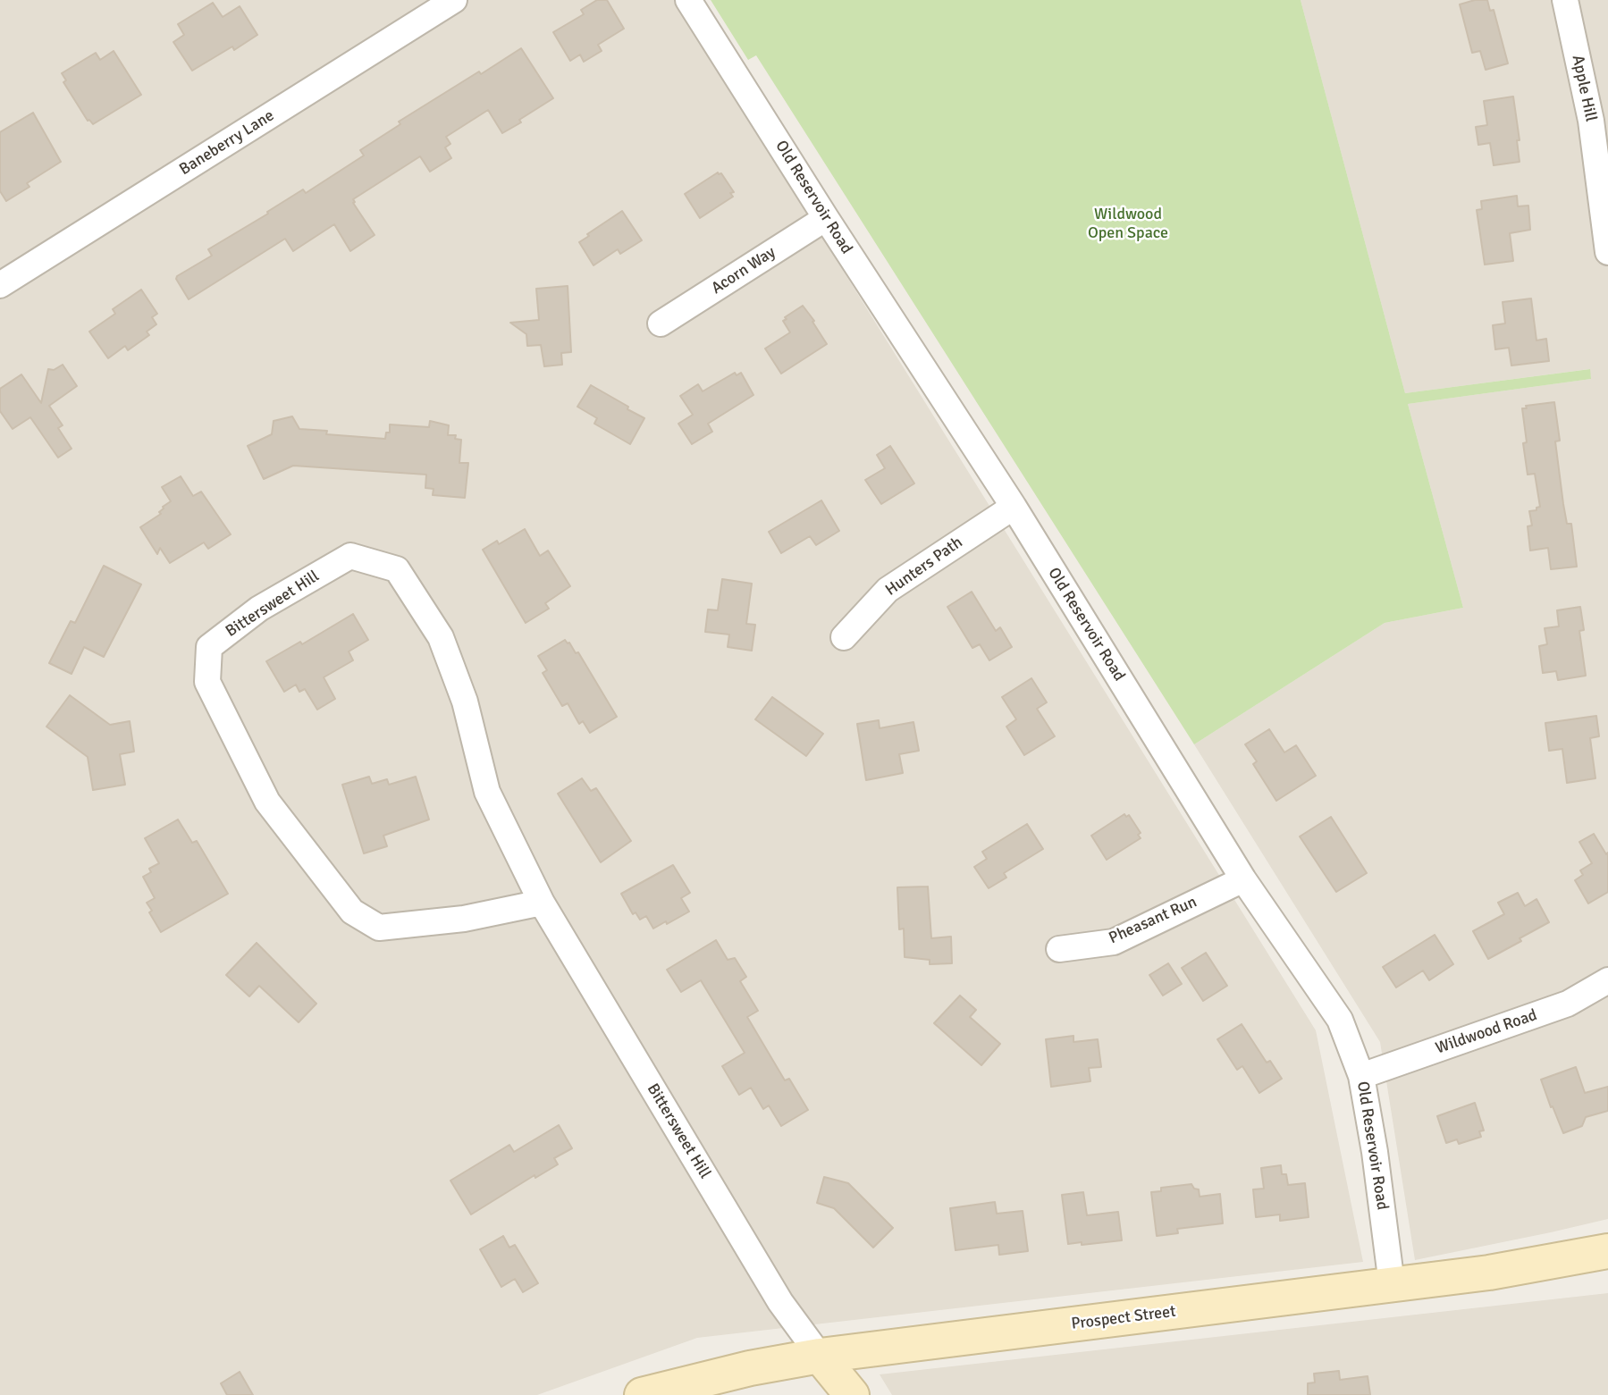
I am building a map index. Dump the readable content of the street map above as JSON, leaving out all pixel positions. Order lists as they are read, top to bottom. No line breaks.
{"streets":{"main road":["Prospect Street"],"street":["Apple Hill","Baneberry Lane","Old Reservoir Road","Acorn Way","Hunters Path","Bittersweet Hill","Pheasant Run","Wildwood Road"]},"crossings":[["Old Reservoir Road","Acorn Way"],["Old Reservoir Road","Hunters Path"],["Old Reservoir Road","Pheasant Run"],["Old Reservoir Road","Wildwood Road"],["Old Reservoir Road","Prospect Street"],["Bittersweet Hill","Prospect Street"]],"parks":["Wildwood Open Space"]}
